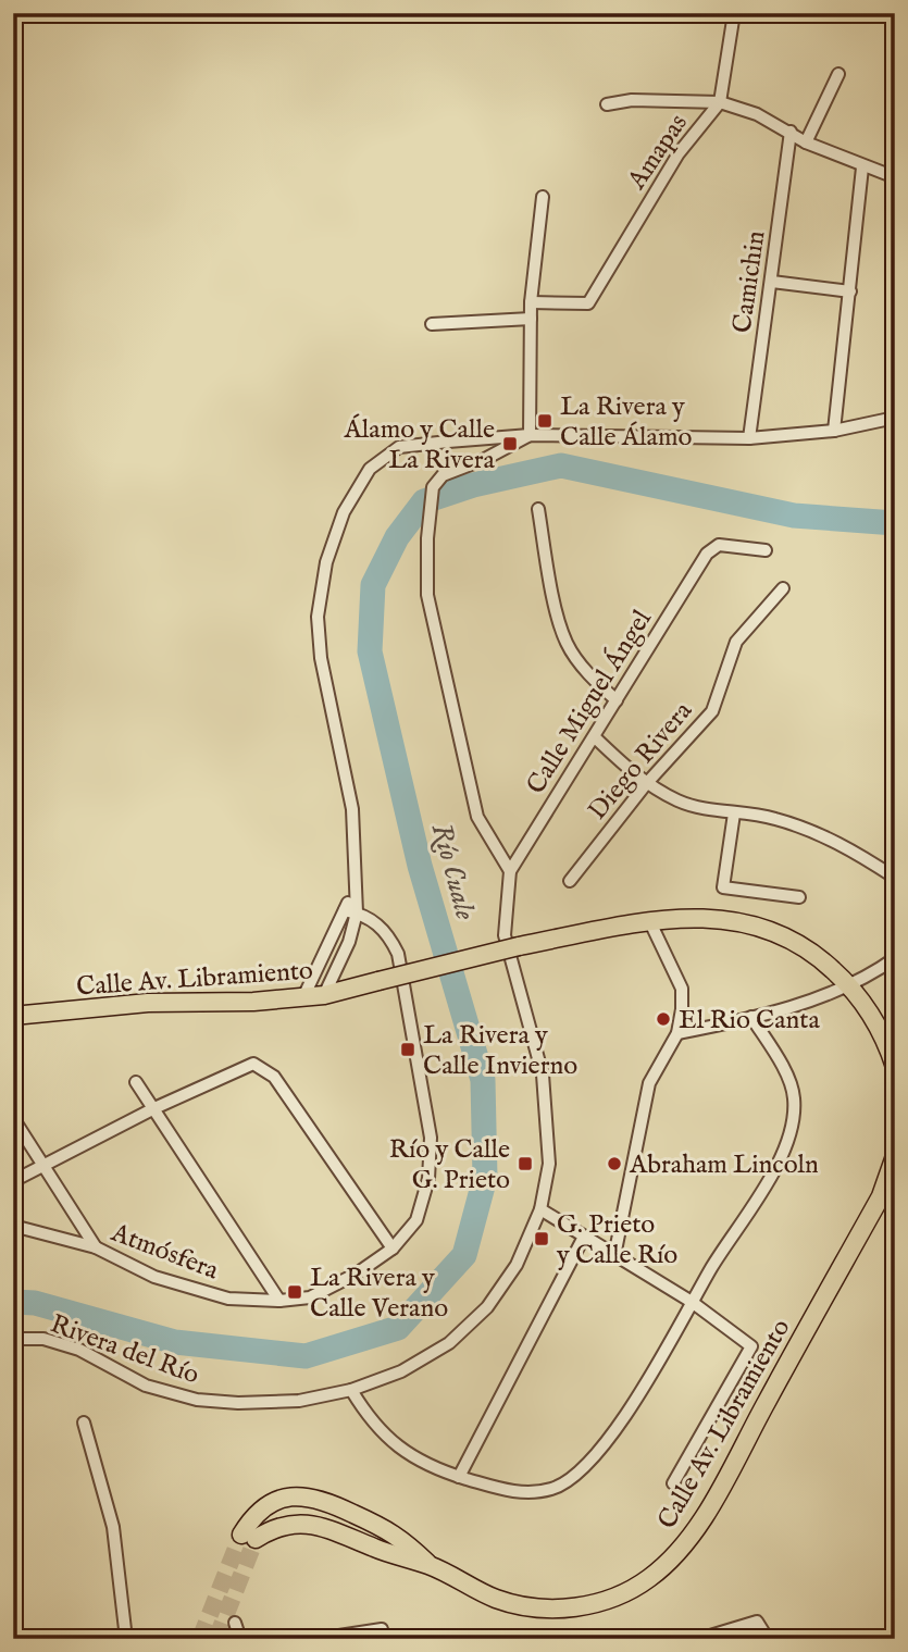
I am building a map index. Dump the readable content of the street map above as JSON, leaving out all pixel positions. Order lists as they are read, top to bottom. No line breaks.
{"streets":{"main road":["Calle Av. Libramiento"],"street":["Amapas","Camichin","Calle Miguel Ángel","Diego Rivera","Atmósfera","Rivera del Río"]},"crossings":[["Calle Miguel Ángel","Rivera del Río"]],"water":["Río Cuale"],"places":{"transit":["La Rivera y Calle Álamo","Álamo y Calle La Rivera","La Rivera y Calle Invierno","Río y Calle G. Prieto","G. Prieto y Calle Río","La Rivera y Calle Verano"],"other":["El Rio Canta","Abraham Lincoln"]}}
